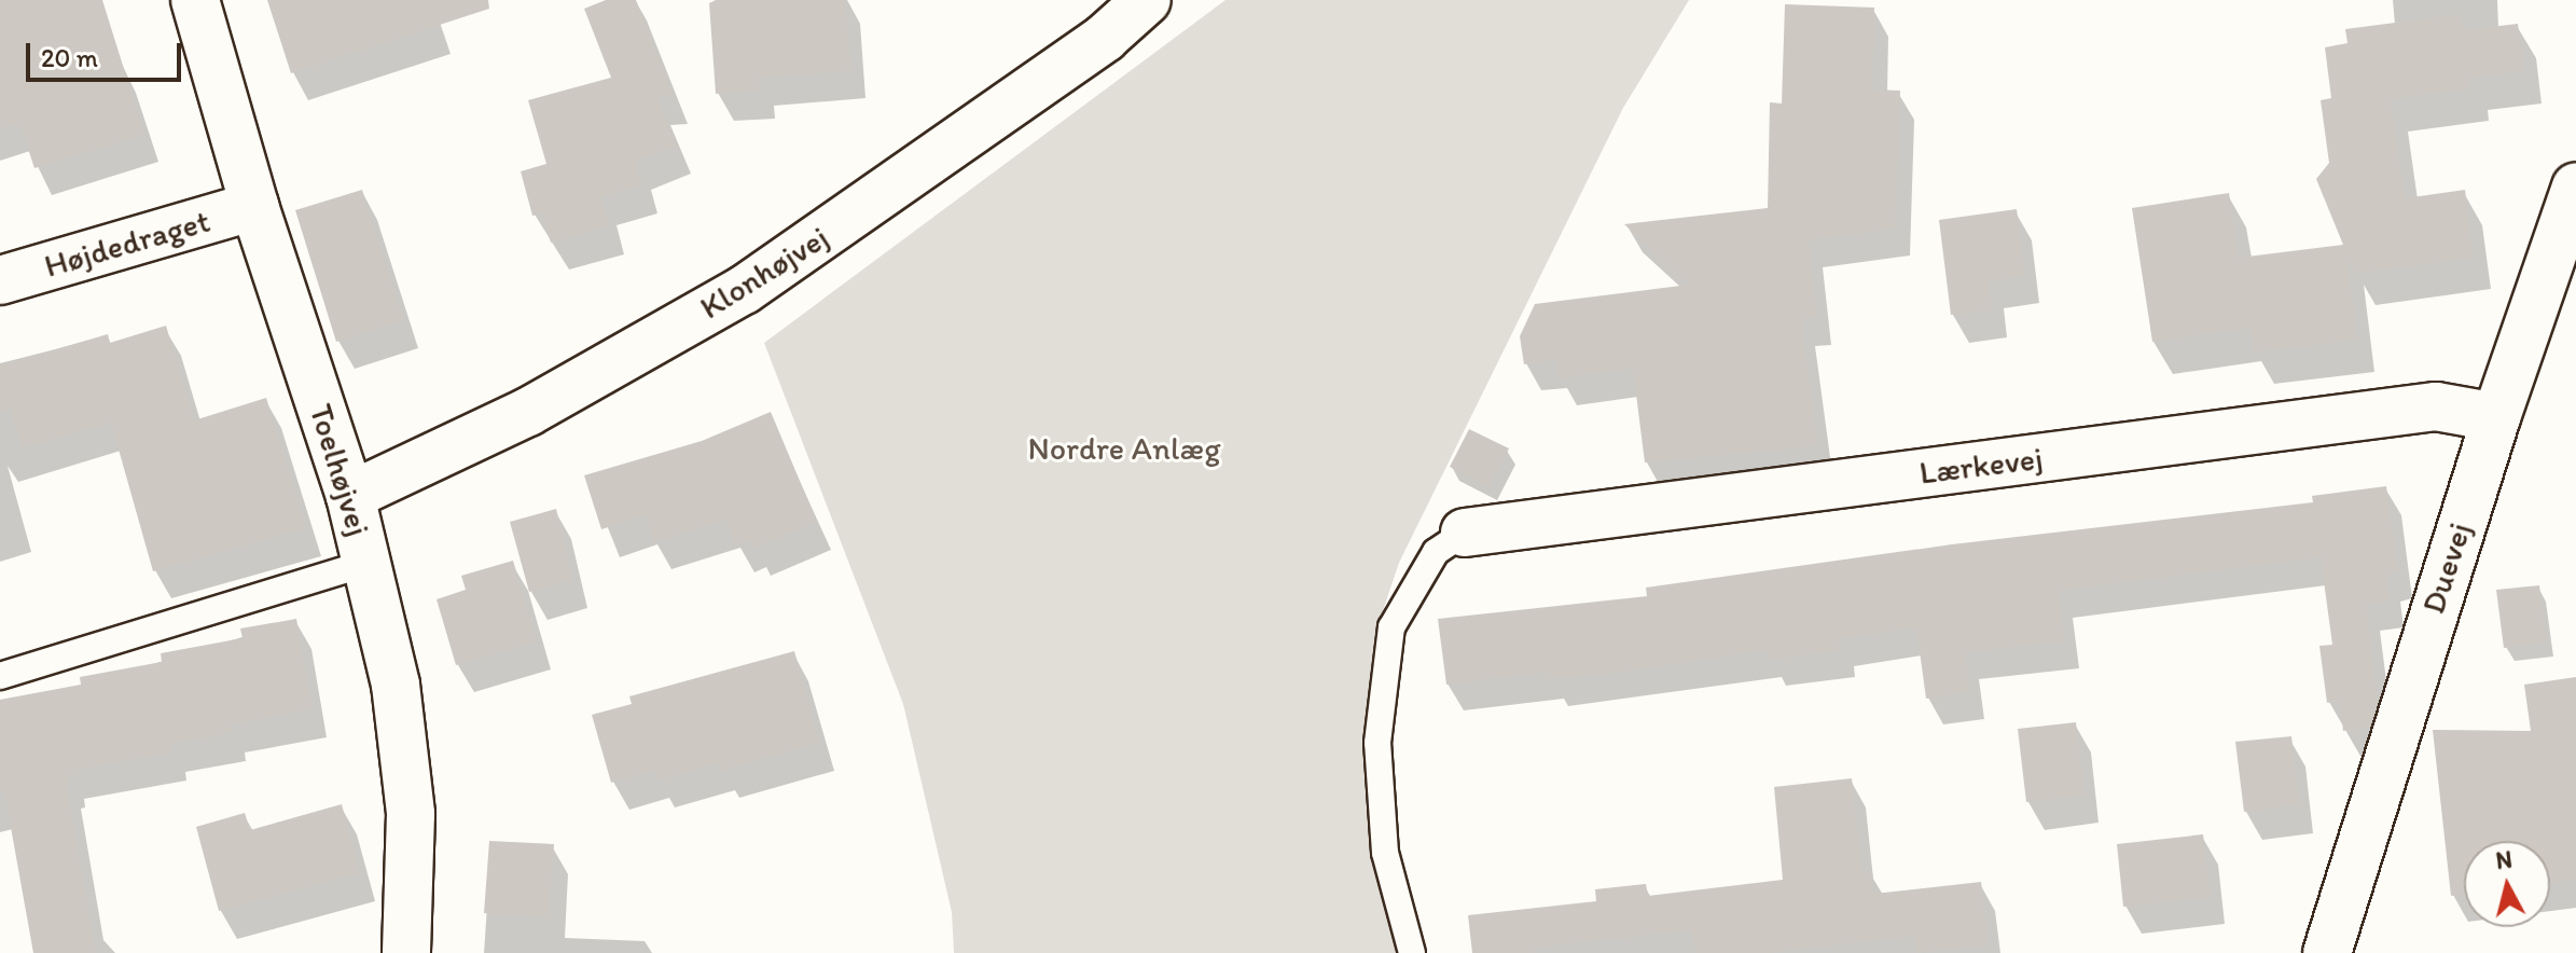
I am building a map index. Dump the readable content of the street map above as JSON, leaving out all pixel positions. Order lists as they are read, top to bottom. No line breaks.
{"streets":{"street":["Højdedraget","Klonhøjvej","Lærkevej","Toelhøjvej","Duevej"]},"crossings":[["Højdedraget","Toelhøjvej"],["Klonhøjvej","Toelhøjvej"],["Lærkevej","Duevej"]],"parks":["Nordre Anlæg"],"scale_bar":"20 m","north":"top"}
